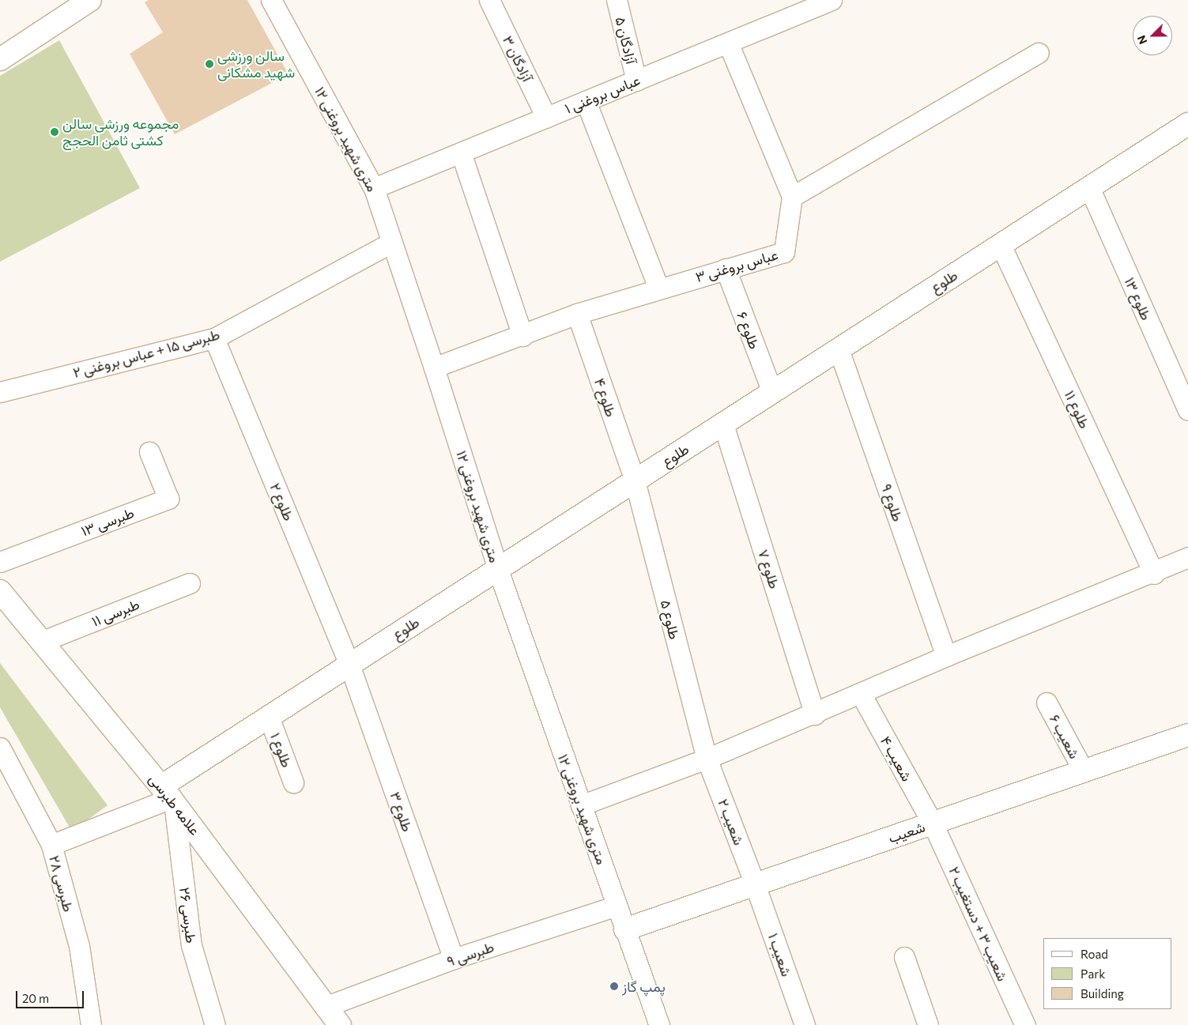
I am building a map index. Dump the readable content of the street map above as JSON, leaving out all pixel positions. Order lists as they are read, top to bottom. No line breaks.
{"streets":{"street":["آزادگان ۵","آزادگان ۳","عباس بروغنی ۱","۱۲ متری شهید بروغنی","عباس بروغنی ۳","طلوع","طلوع ۱۳","طلوع ۶","طبرسی ۱۵ + عباس بروغنی ۲","طلوع ۴","طلوع ۱۱","طلوع ۲","طلوع ۹","طبرسی ۱۳","طلوع ۷","طبرسی ۱۱","طلوع ۵","شعیب ۶","طلوع ۱","شعیب ۴","علامه طبرسی","طلوع ۳","شعیب ۲","شعیب","طبرسی ۲۸","طبرسی ۲۶","شعیب ۳ + دستغیب ۲","طبرسی ۹","شعیب ۱"]},"crossings":[["آزادگان ۵","عباس بروغنی ۱"],["آزادگان ۳","عباس بروغنی ۱"],["عباس بروغنی ۱","۱۲ متری شهید بروغنی"],["۱۲ متری شهید بروغنی","عباس بروغنی ۳"],["۱۲ متری شهید بروغنی","طلوع"],["۱۲ متری شهید بروغنی","طبرسی ۱۵ + عباس بروغنی ۲"],["۱۲ متری شهید بروغنی","شعیب"],["۱۲ متری شهید بروغنی","طبرسی ۹"],["عباس بروغنی ۳","طلوع ۶"],["عباس بروغنی ۳","طلوع ۴"],["طلوع","طلوع ۱۳"],["طلوع","طلوع ۶"],["طلوع","طلوع ۴"],["طلوع","طلوع ۱۱"],["طلوع","طلوع ۲"],["طلوع","طلوع ۹"],["طلوع","طلوع ۷"],["طلوع","طلوع ۵"],["طلوع","طلوع ۱"],["طلوع","علامه طبرسی"],["طلوع","طلوع ۳"],["طلوع","طبرسی ۲۸"],["طلوع","طبرسی ۲۶"],["طبرسی ۱۵ + عباس بروغنی ۲","طلوع ۲"],["طلوع ۴","طلوع ۵"],["طلوع ۲","طلوع ۳"],["طبرسی ۱۱","علامه طبرسی"],["طلوع ۵","شعیب ۲"],["شعیب ۶","شعیب"],["شعیب ۴","شعیب"],["شعیب ۴","شعیب ۳ + دستغیب ۲"],["علامه طبرسی","طبرسی ۲۸"],["علامه طبرسی","طبرسی ۲۶"],["علامه طبرسی","طبرسی ۹"],["طلوع ۳","طبرسی ۹"],["شعیب ۲","شعیب"],["شعیب ۲","شعیب ۱"],["شعیب","شعیب ۳ + دستغیب ۲"],["شعیب","شعیب ۱"],["طبرسی ۲۸","طبرسی ۲۶"]],"places":["سالن ورزشی شهید مشکانی","مجموعه ورزشی سالن کشتی ثامن الحجج","پمپ گاز"],"legend":["Road","Park","Building"],"scale_bar":"20 m","north":"bottom left"}
